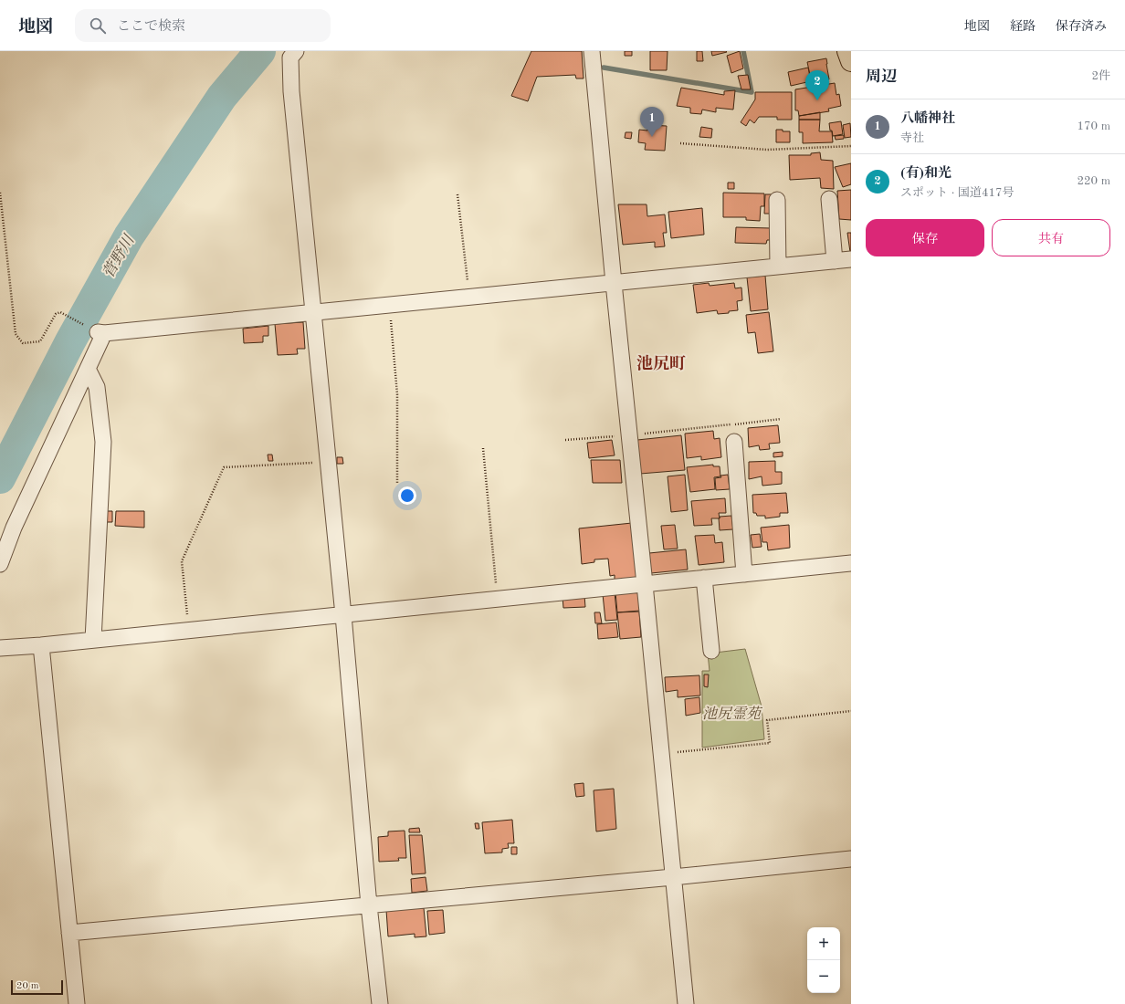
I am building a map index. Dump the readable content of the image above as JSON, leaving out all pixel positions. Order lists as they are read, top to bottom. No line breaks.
{"districts":["池尻町"],"water":["菅野川"],"parks":["池尻霊苑"],"scale_bar":"20 m","page":{"header":"地図","search":"ここで検索","nav":["地図","経路","保存済み"],"heading":["周辺","2件"],"pins":["2","1"],"list":[{"mark":"1","name":"八幡神社","note":"寺社","value":"170 m"},{"mark":"2","name":"(有)和光","note":"スポット · 国道417号","value":"220 m"}],"buttons":["保存","共有"],"map_buttons":["+","−"],"scale":"20 m"}}
